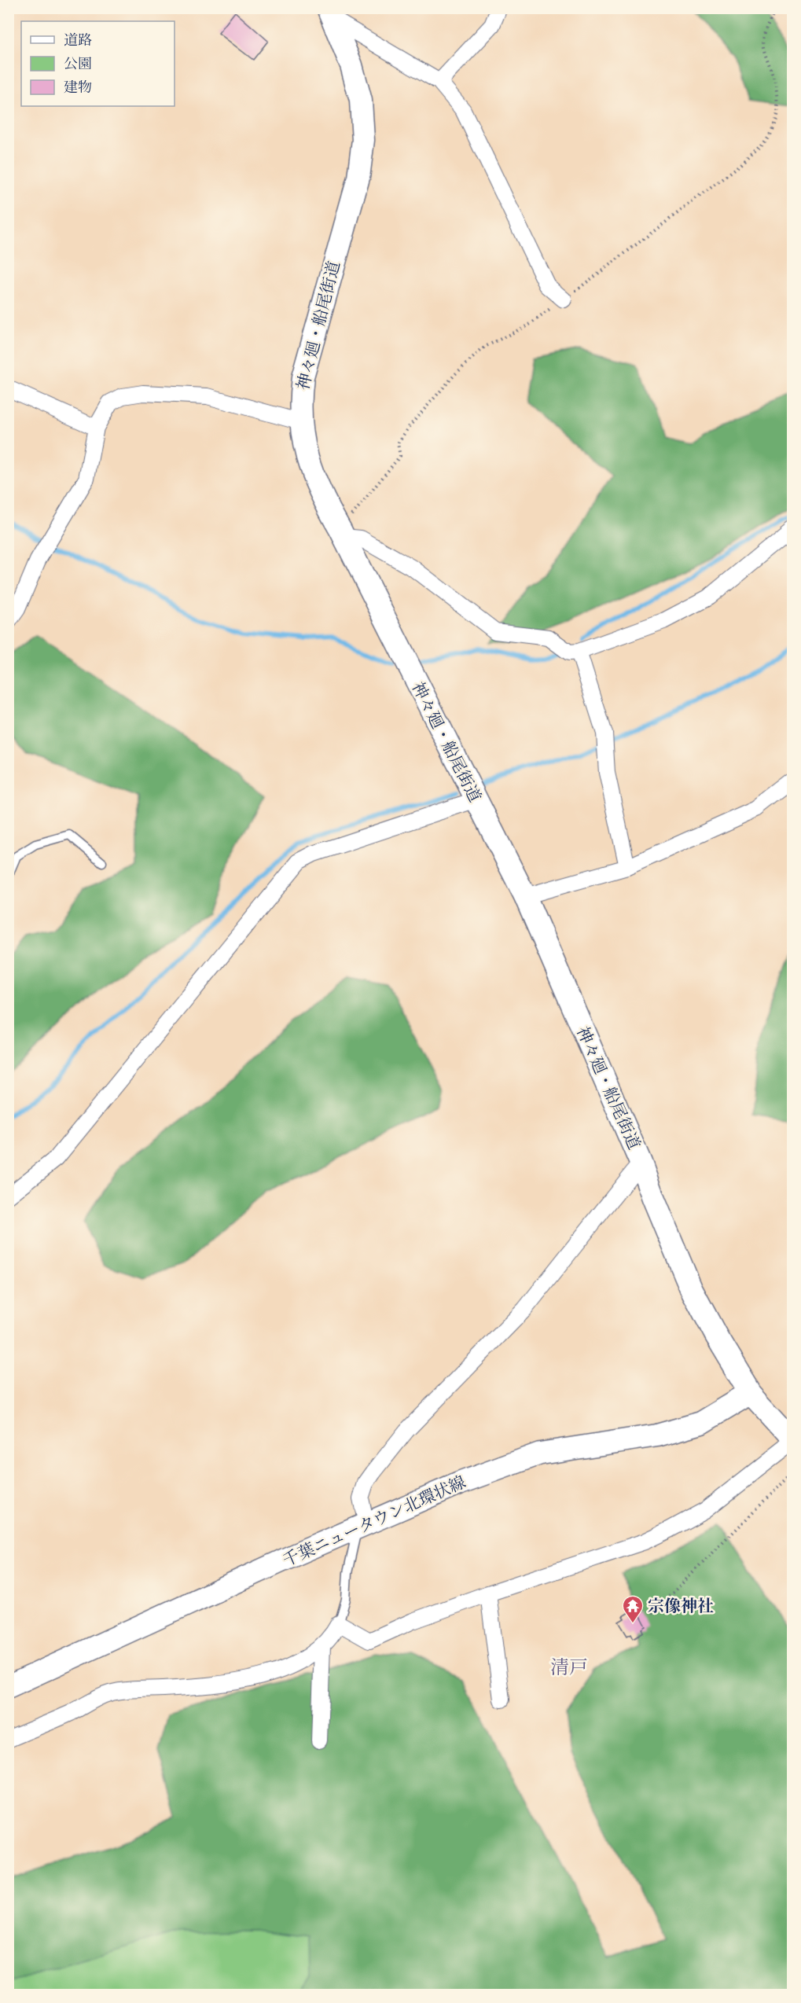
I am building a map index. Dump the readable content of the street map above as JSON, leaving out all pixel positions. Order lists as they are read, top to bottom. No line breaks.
{"streets":{"street":["神々廻・船尾街道","千葉ニュータウン北環状線"]},"crossings":[["神々廻・船尾街道","千葉ニュータウン北環状線"]],"districts":["清戸"],"places":{"temple":["宗像神社"]},"legend":["道路","公園","建物"]}
